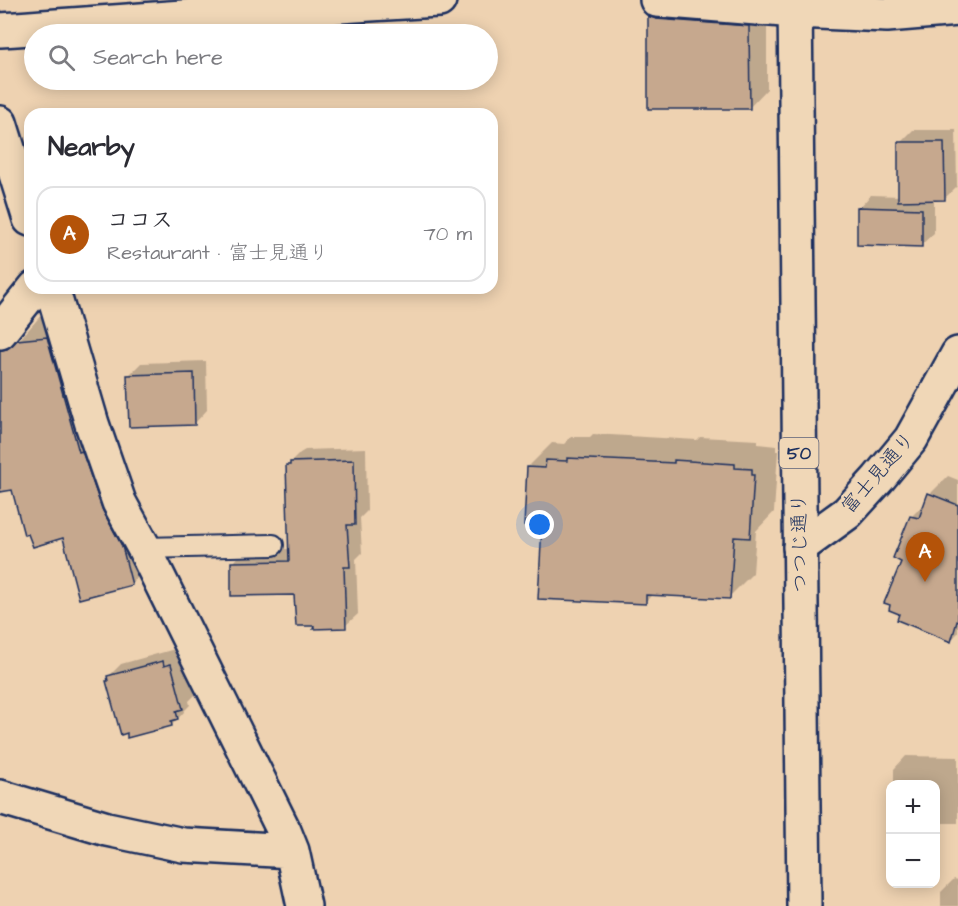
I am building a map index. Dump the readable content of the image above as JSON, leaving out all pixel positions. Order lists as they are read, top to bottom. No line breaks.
{"streets":{"street":["50","富士見通り","つつじ通り"]},"crossings":[["富士見通り","つつじ通り"]],"page":{"search":"Search here","heading":"Nearby","list":[{"mark":"A","name":"ココス","note":"Restaurant · 富士見通り","value":"70 m"}],"pins":"A","map_buttons":["+","−"]}}
